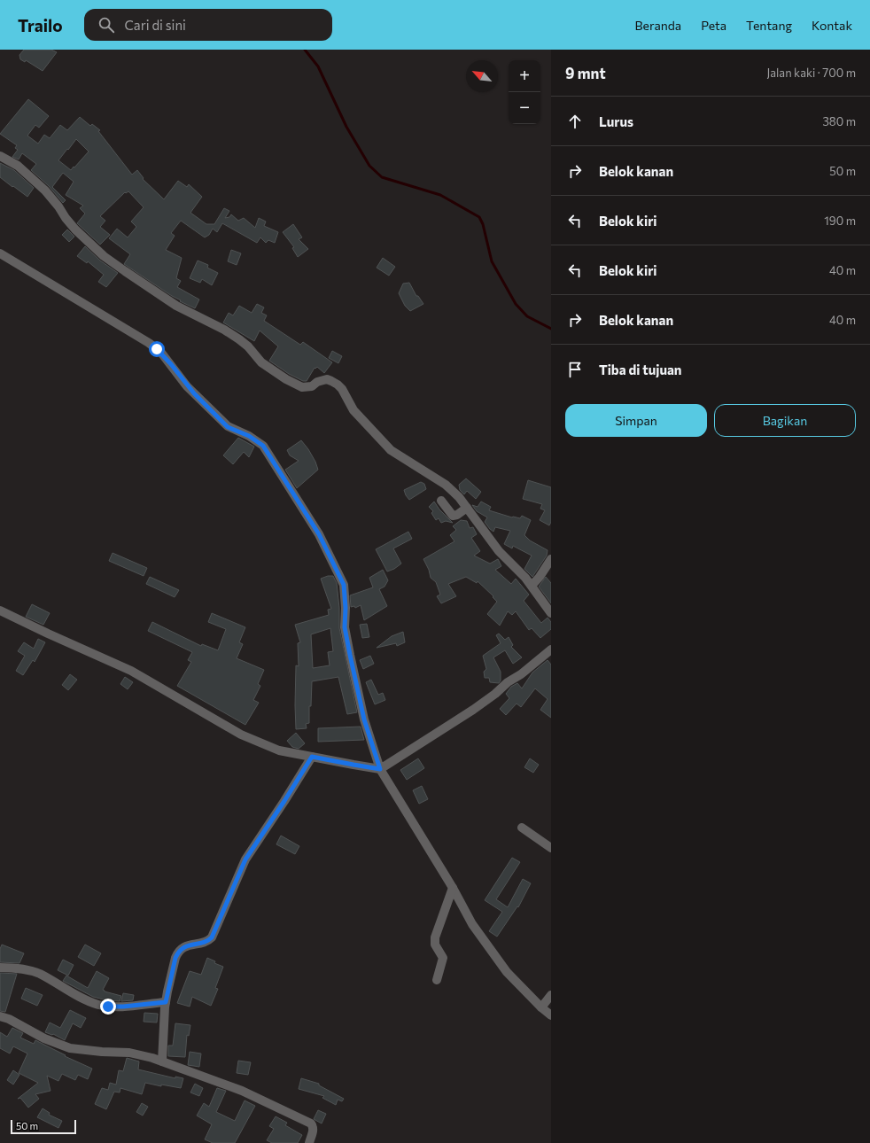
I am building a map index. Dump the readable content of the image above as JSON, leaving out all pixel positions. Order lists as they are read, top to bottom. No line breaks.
{"scale_bar":"50 m","north":"top left","page":{"header":"Trailo","search":"Cari di sini","nav":["Beranda","Peta","Tentang","Kontak"],"heading":["9 mnt","Jalan kaki · 700 m"],"map_buttons":["+","−"],"list":[["Lurus","380 m"],["Belok kanan","50 m"],["Belok kiri","190 m"],["Belok kiri","40 m"],["Belok kanan","40 m"],"Tiba di tujuan"],"buttons":["Simpan","Bagikan"],"scale":"50 m"}}
